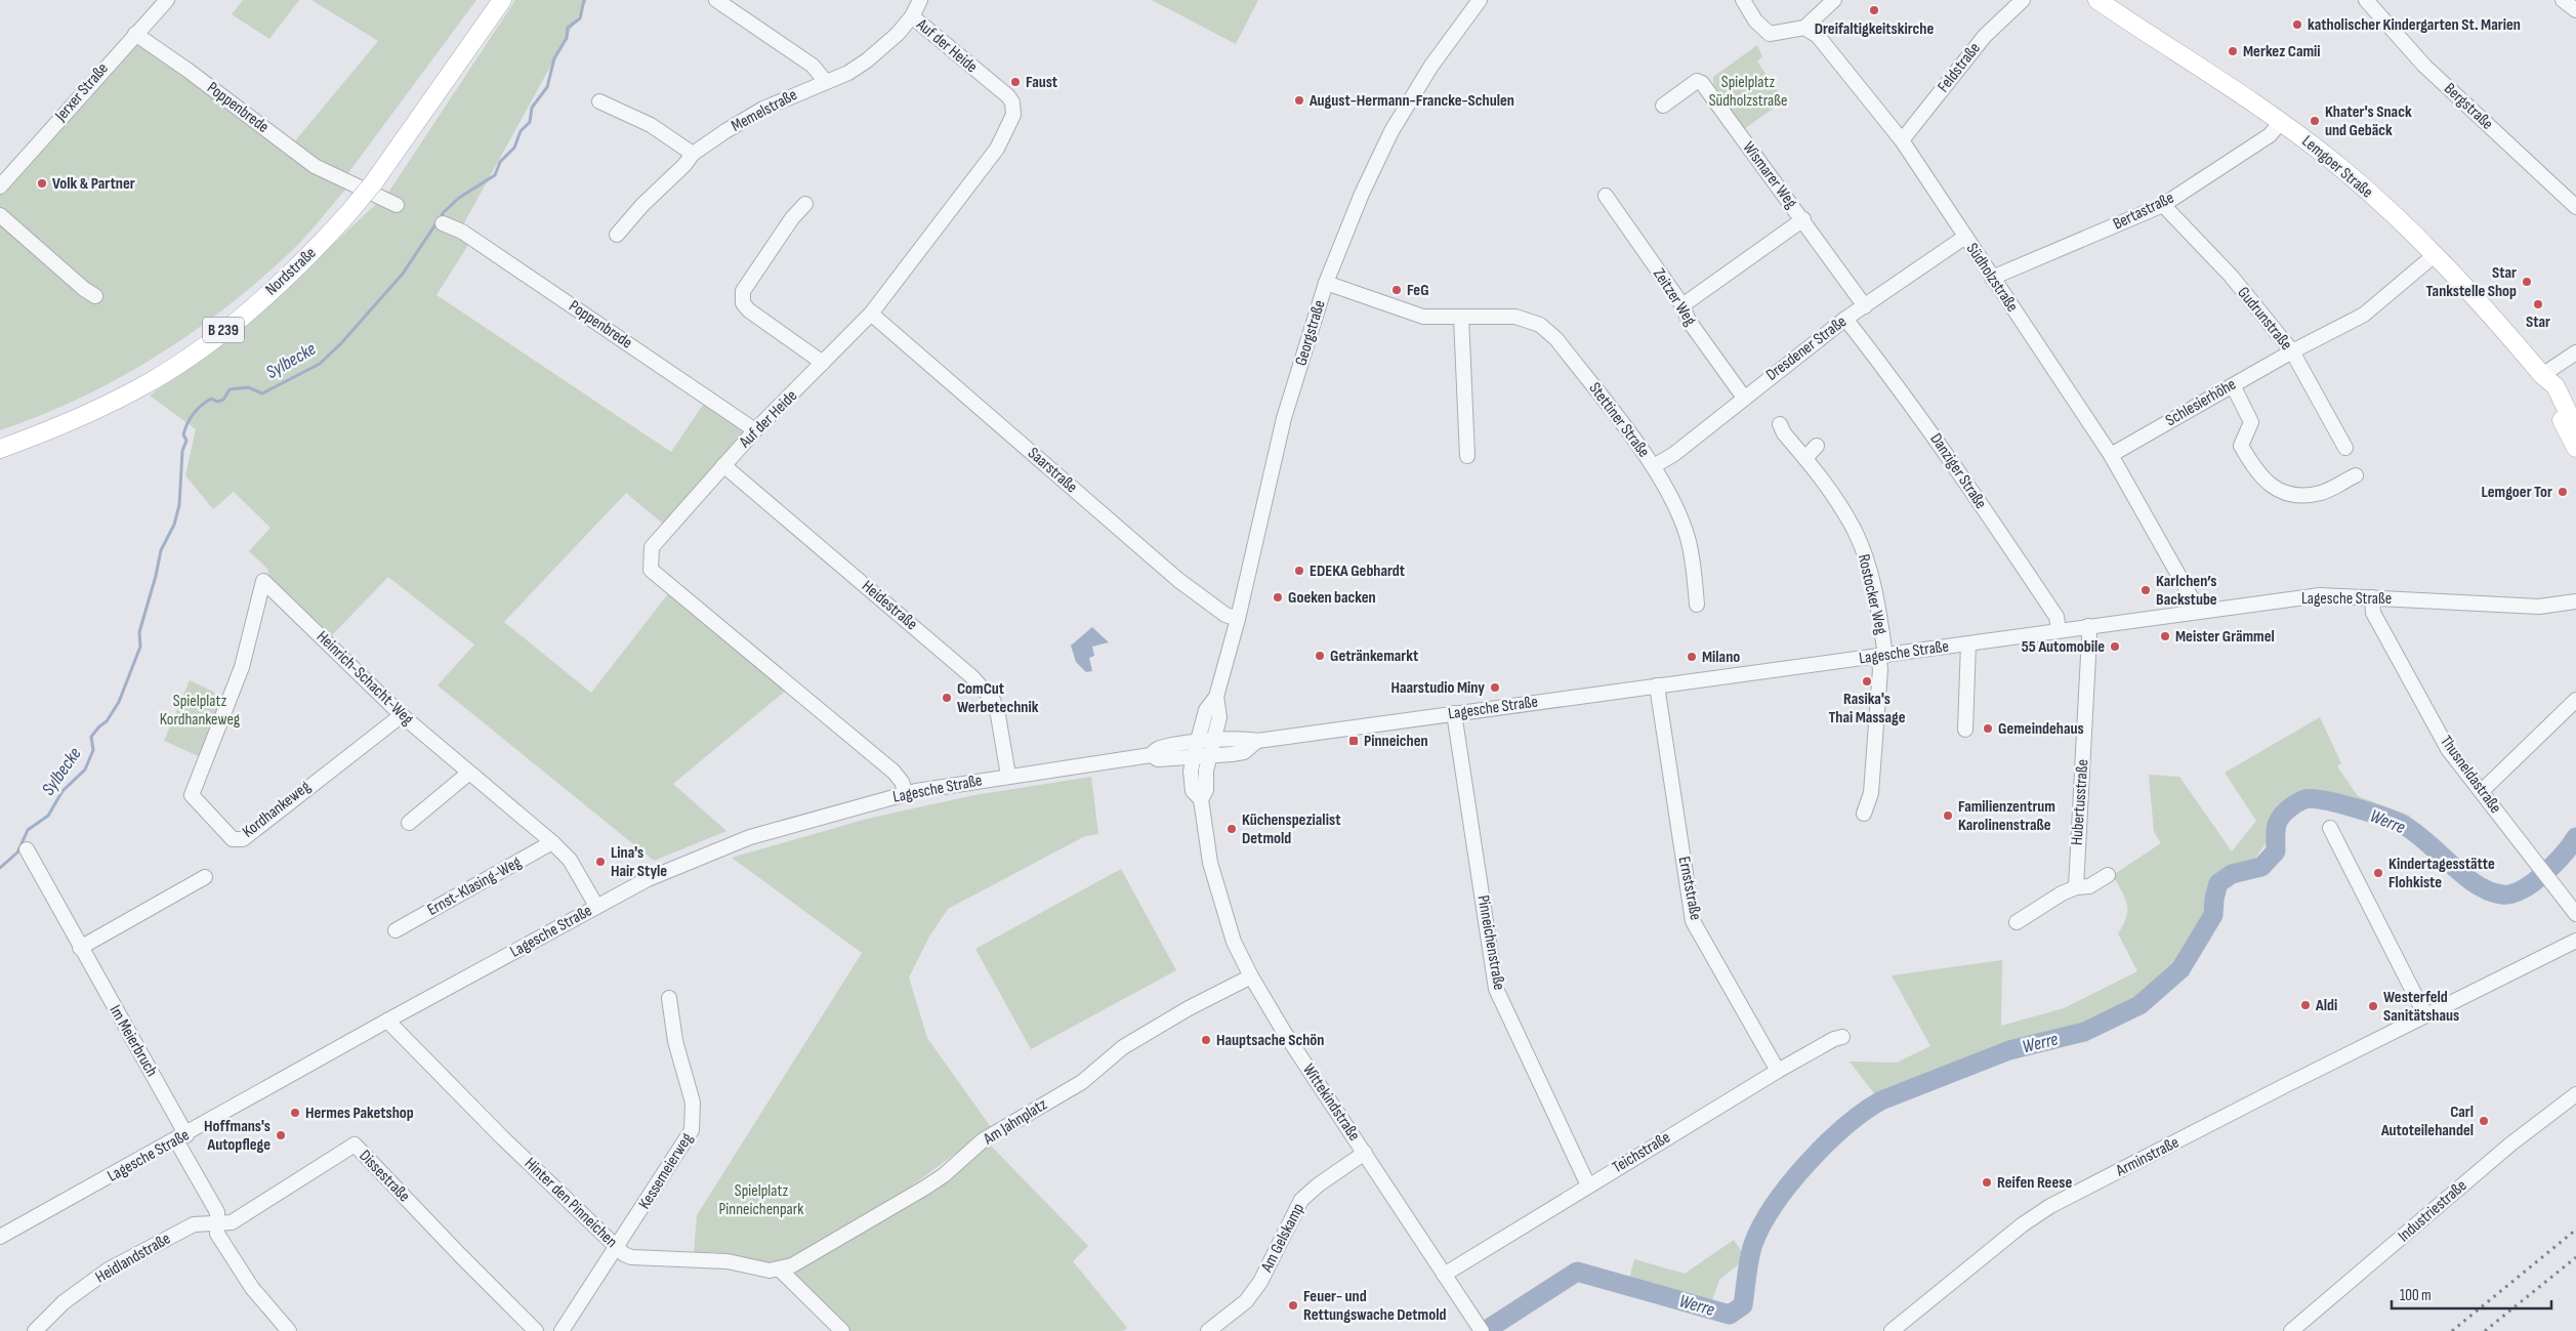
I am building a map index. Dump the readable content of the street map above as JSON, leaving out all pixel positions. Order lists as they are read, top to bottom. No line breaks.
{"streets":{"main road":["Lemgoer Straße","Nordstraße","B 239"],"street":["Auf der Heide","Feldstraße","Jerxer Straße","Bergstraße","Poppenbrede","Memelstraße","Wismarer Weg","Bertastraße","Südholzstraße","Zeitzer Weg","Gudrunstraße","Georgstraße","Dresdener Straße","Schlesierhöhe","Stettiner Straße","Saarstraße","Danziger Straße","Rostocker Weg","Lagesche Straße","Heidestraße","Heinrich-Schacht-Weg","Thusneldastraße","Hubertusstraße","Kordhankeweg","Ernst-Klasing-Weg","Ernststraße","Pinneichenstraße","Im Meierbruch","Wittekindstraße","Am Jahnplatz","Teichstraße","Arminstraße","Kessemeierweg","Dissestraße","Hinter den Pinneichen","Industriestraße","Am Gelskamp","Heidlandstraße"]},"crossings":[["Auf der Heide","Poppenbrede"],["Auf der Heide","Memelstraße"],["Auf der Heide","Saarstraße"],["Auf der Heide","Lagesche Straße"],["Auf der Heide","Heidestraße"],["Feldstraße","Südholzstraße"],["Jerxer Straße","Poppenbrede"],["Lemgoer Straße","Bertastraße"],["Lemgoer Straße","Schlesierhöhe"],["Wismarer Weg","Dresdener Straße"],["Bertastraße","Südholzstraße"],["Bertastraße","Gudrunstraße"],["Südholzstraße","Dresdener Straße"],["Südholzstraße","Schlesierhöhe"],["Südholzstraße","Lagesche Straße"],["Zeitzer Weg","Dresdener Straße"],["Gudrunstraße","Schlesierhöhe"],["Georgstraße","Stettiner Straße"],["Georgstraße","Saarstraße"],["Georgstraße","Lagesche Straße"],["Georgstraße","Wittekindstraße"],["Dresdener Straße","Stettiner Straße"],["Dresdener Straße","Danziger Straße"],["Danziger Straße","Lagesche Straße"],["Rostocker Weg","Lagesche Straße"],["Lagesche Straße","Heidestraße"],["Lagesche Straße","Heinrich-Schacht-Weg"],["Lagesche Straße","Thusneldastraße"],["Lagesche Straße","Hubertusstraße"],["Lagesche Straße","Ernststraße"],["Lagesche Straße","Pinneichenstraße"],["Lagesche Straße","Im Meierbruch"],["Lagesche Straße","Wittekindstraße"],["Lagesche Straße","Hinter den Pinneichen"],["Heinrich-Schacht-Weg","Kordhankeweg"],["Heinrich-Schacht-Weg","Ernst-Klasing-Weg"],["Ernststraße","Teichstraße"],["Pinneichenstraße","Teichstraße"],["Wittekindstraße","Am Jahnplatz"],["Wittekindstraße","Teichstraße"],["Wittekindstraße","Am Gelskamp"],["Am Jahnplatz","Hinter den Pinneichen"],["Kessemeierweg","Hinter den Pinneichen"],["Dissestraße","Heidlandstraße"]],"water":["Sylbecke","Werre"],"parks":["Spielplatz Südholzstraße","Spielplatz Kordhankeweg","Spielplatz Pinneichenpark"],"places":{"other":["Dreifaltigkeitskirche","katholischer Kindergarten St. Marien","Merkez Camii","Faust","August-Hermann-Francke-Schulen","Khater's Snack und Gebäck","Volk & Partner","Star Tankstelle Shop","FeG","Star","Lemgoer Tor","EDEKA Gebhardt","Karlchen’s Backstube","Goeken backen","Meister Grämmel","55 Automobile","Getränkemarkt","Milano","Rasika's Thai Massage","Haarstudio Miny","ComCut Werbetechnik","Gemeindehaus","Familienzentrum Karolinenstraße","Küchenspezialist Detmold","Lina's Hair Style","Kindertagesstätte Flohkiste","Aldi","Westerfeld Sanitätshaus","Hauptsache Schön","Hermes Paketshop","Carl Autoteilehandel","Hoffmans's Autopflege","Reifen Reese","Feuer- und Rettungswache Detmold"],"transit":["Pinneichen"]},"scale_bar":"100 m"}
